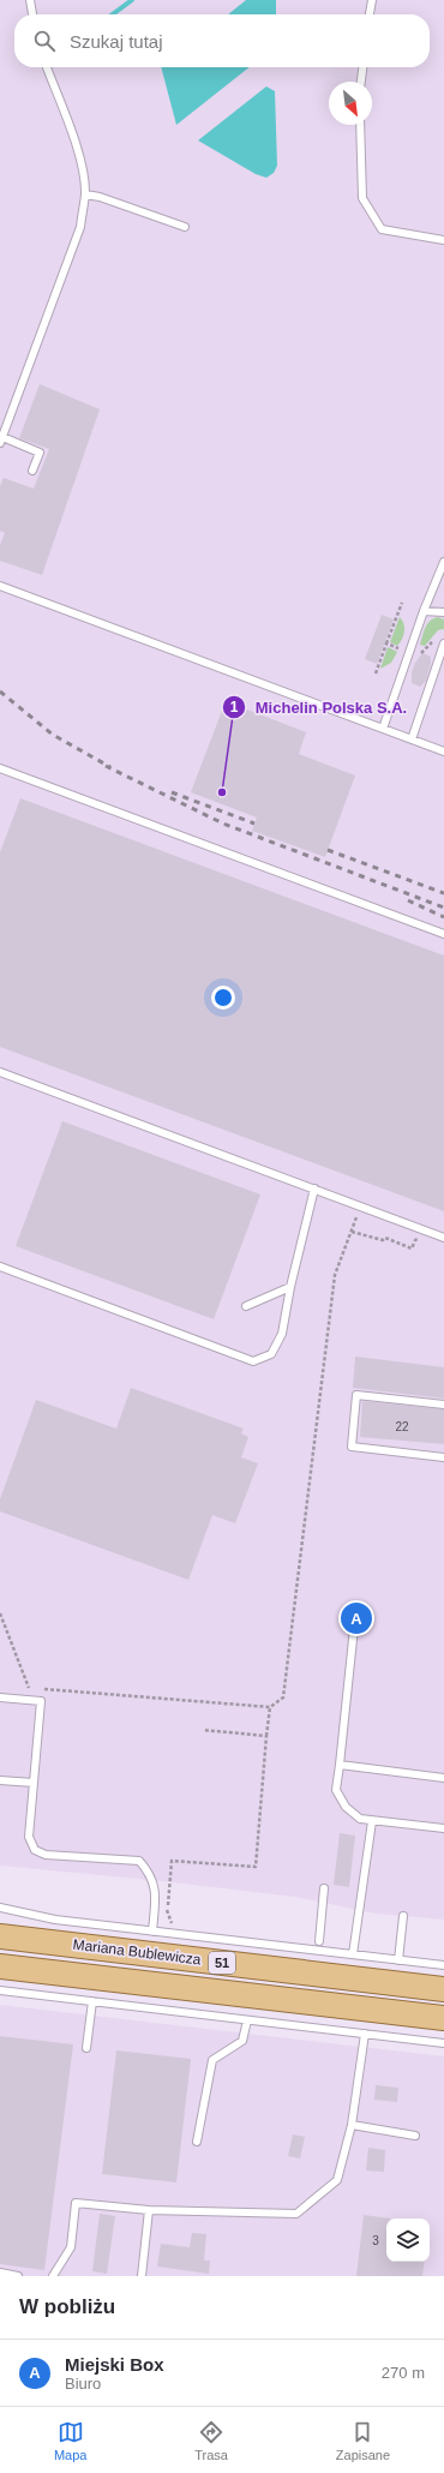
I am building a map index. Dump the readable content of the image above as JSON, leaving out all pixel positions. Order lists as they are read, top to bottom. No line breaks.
{"streets":{"main road":["Mariana Bublewicza","51"]},"places":["Michelin Polska S.A."],"house_numbers":["22","3"],"north":"bottom right","page":{"search":"Szukaj tutaj","pins":"A","heading":"W pobliżu","list":[{"mark":"A","name":"Miejski Box","note":"Biuro","value":"270 m"}],"nav":["Mapa","Trasa","Zapisane"]}}
